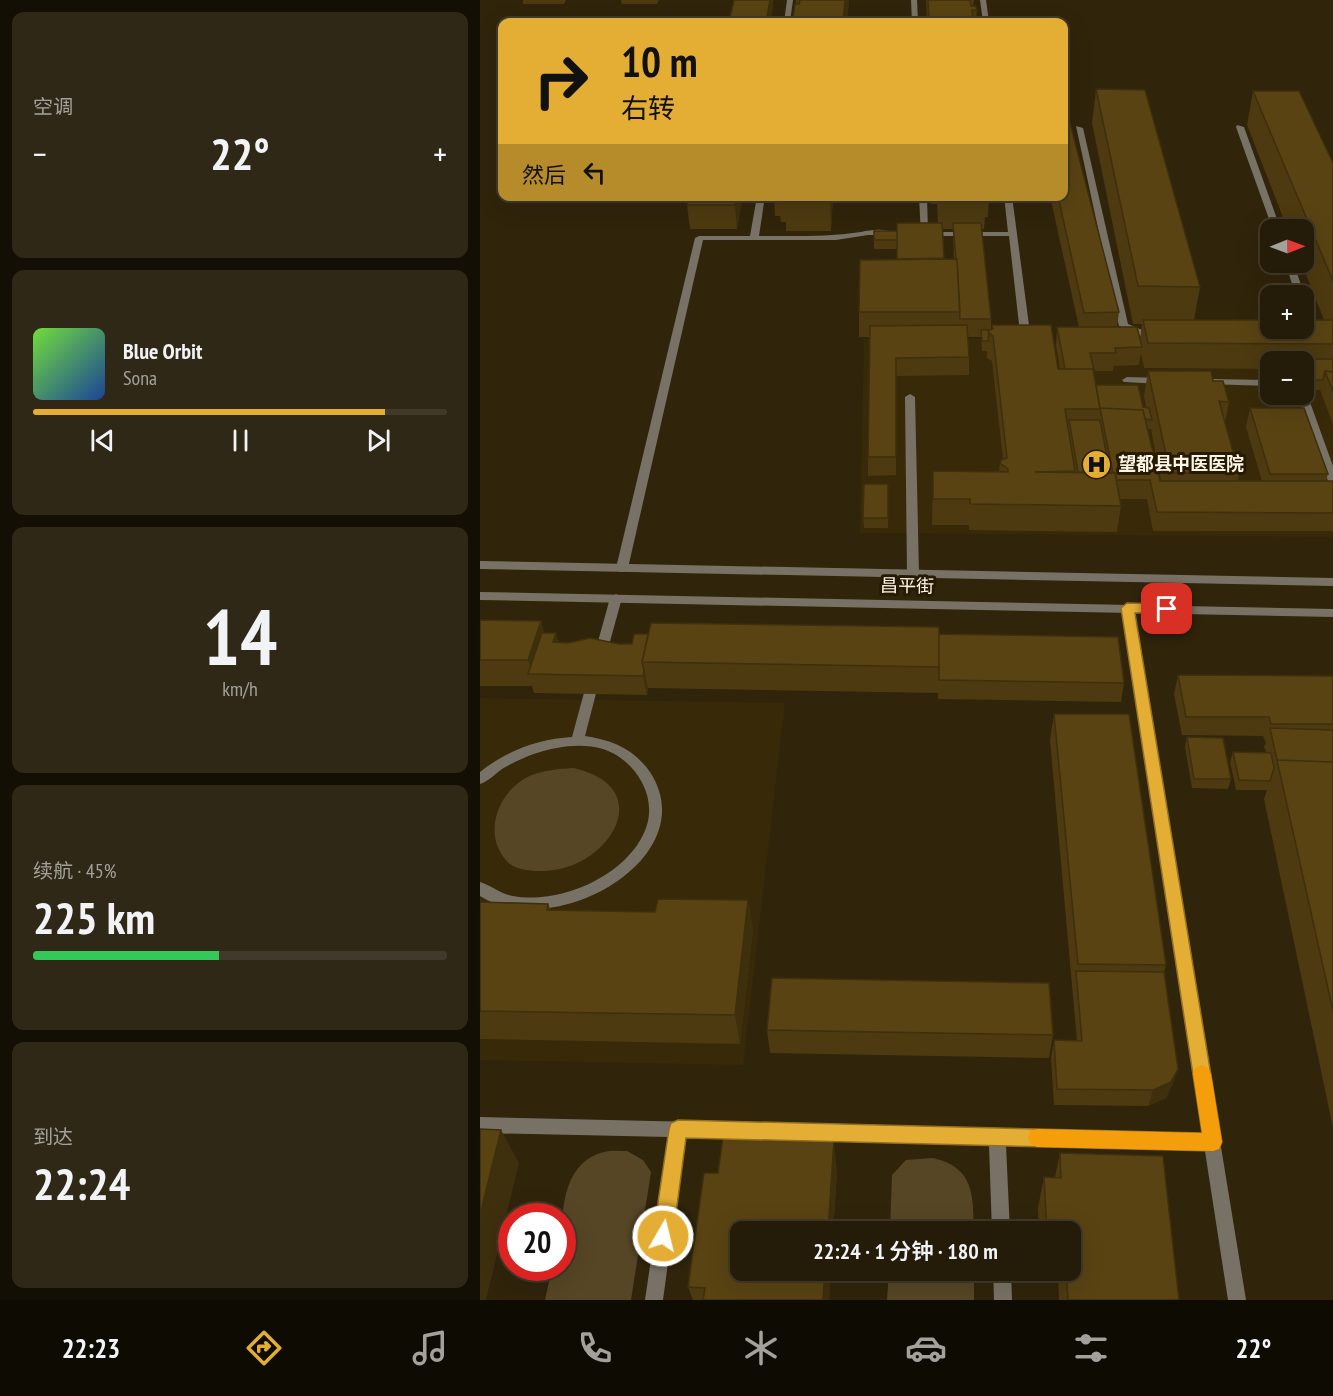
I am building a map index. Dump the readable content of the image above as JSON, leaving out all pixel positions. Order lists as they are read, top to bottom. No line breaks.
{"streets":{"street":["昌平街"]},"places":{"hospital":["望都县中医医院"]},"north":"right","page":{"tile":["空调",["14","km/h"],["续航 · 45%","225 km"],["到达","22:24"]],"turn":["10 m","右转"],"heat":["−","22°","+"],"then":"然后","map_buttons":["+","−"],"song":["Blue Orbit","Sona"],"limit":"20","trip":"22:24 · 1 分钟 · 180 m","tabs":["22:23","22°"]}}
